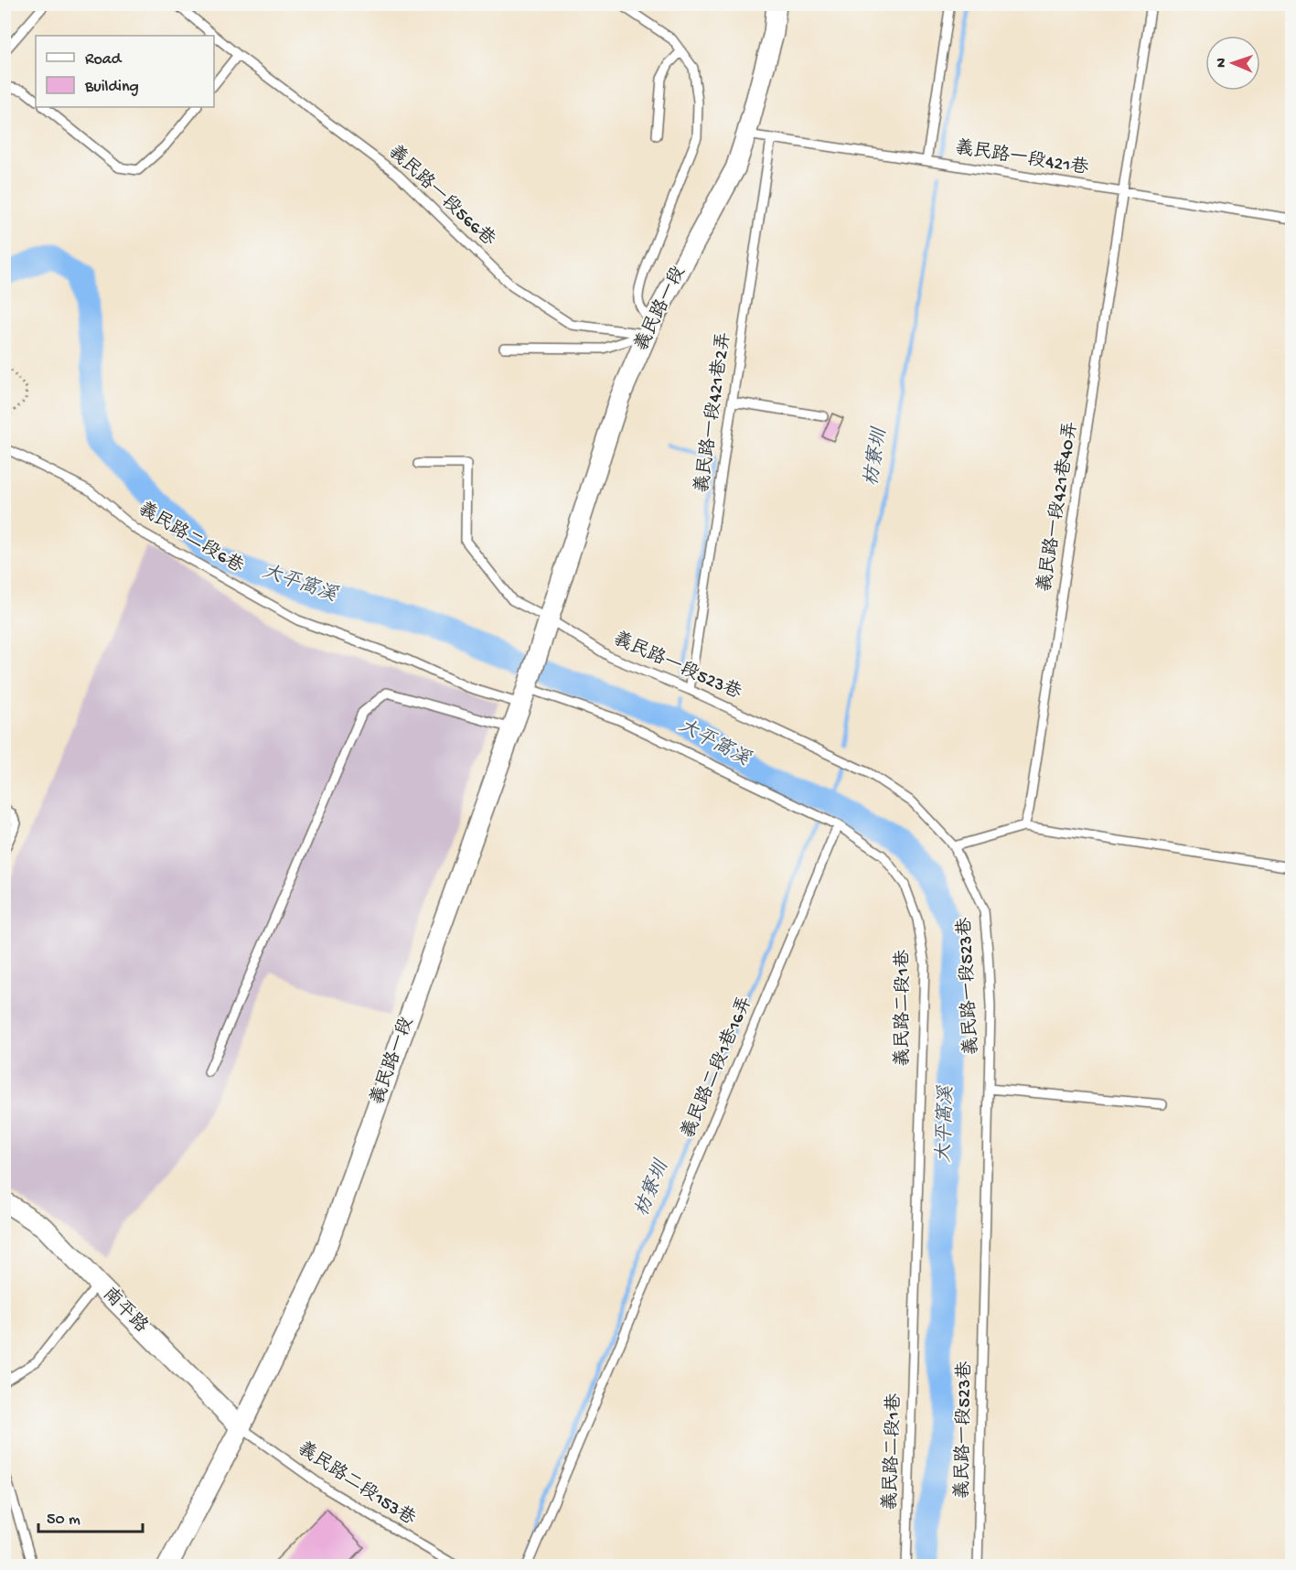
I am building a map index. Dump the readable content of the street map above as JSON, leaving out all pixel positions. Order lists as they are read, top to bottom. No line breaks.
{"streets":{"street":["義民路一段","南平路"],"lane":["義民路一段421巷","義民路一段566巷","義民路一段421巷2弄","義民路一段421巷40弄","義民路二段6巷","義民路一段523巷","義民路二段1巷","義民路二段1巷16弄","義民路二段153巷"]},"crossings":[["義民路一段421巷","義民路一段"],["義民路一段421巷","義民路一段421巷2弄"],["義民路一段421巷","義民路一段421巷40弄"],["義民路一段566巷","義民路一段"],["義民路一段","義民路二段6巷"],["義民路一段","義民路一段523巷"],["義民路一段","義民路二段1巷"],["義民路一段","南平路"],["義民路一段","義民路二段153巷"],["義民路一段421巷2弄","義民路一段523巷"],["義民路二段6巷","義民路二段1巷"],["義民路二段1巷","義民路二段1巷16弄"],["南平路","義民路二段153巷"]],"water":["枋寮圳","大平窩溪"],"legend":["Road","Building"],"scale_bar":"50 m","north":"left"}
